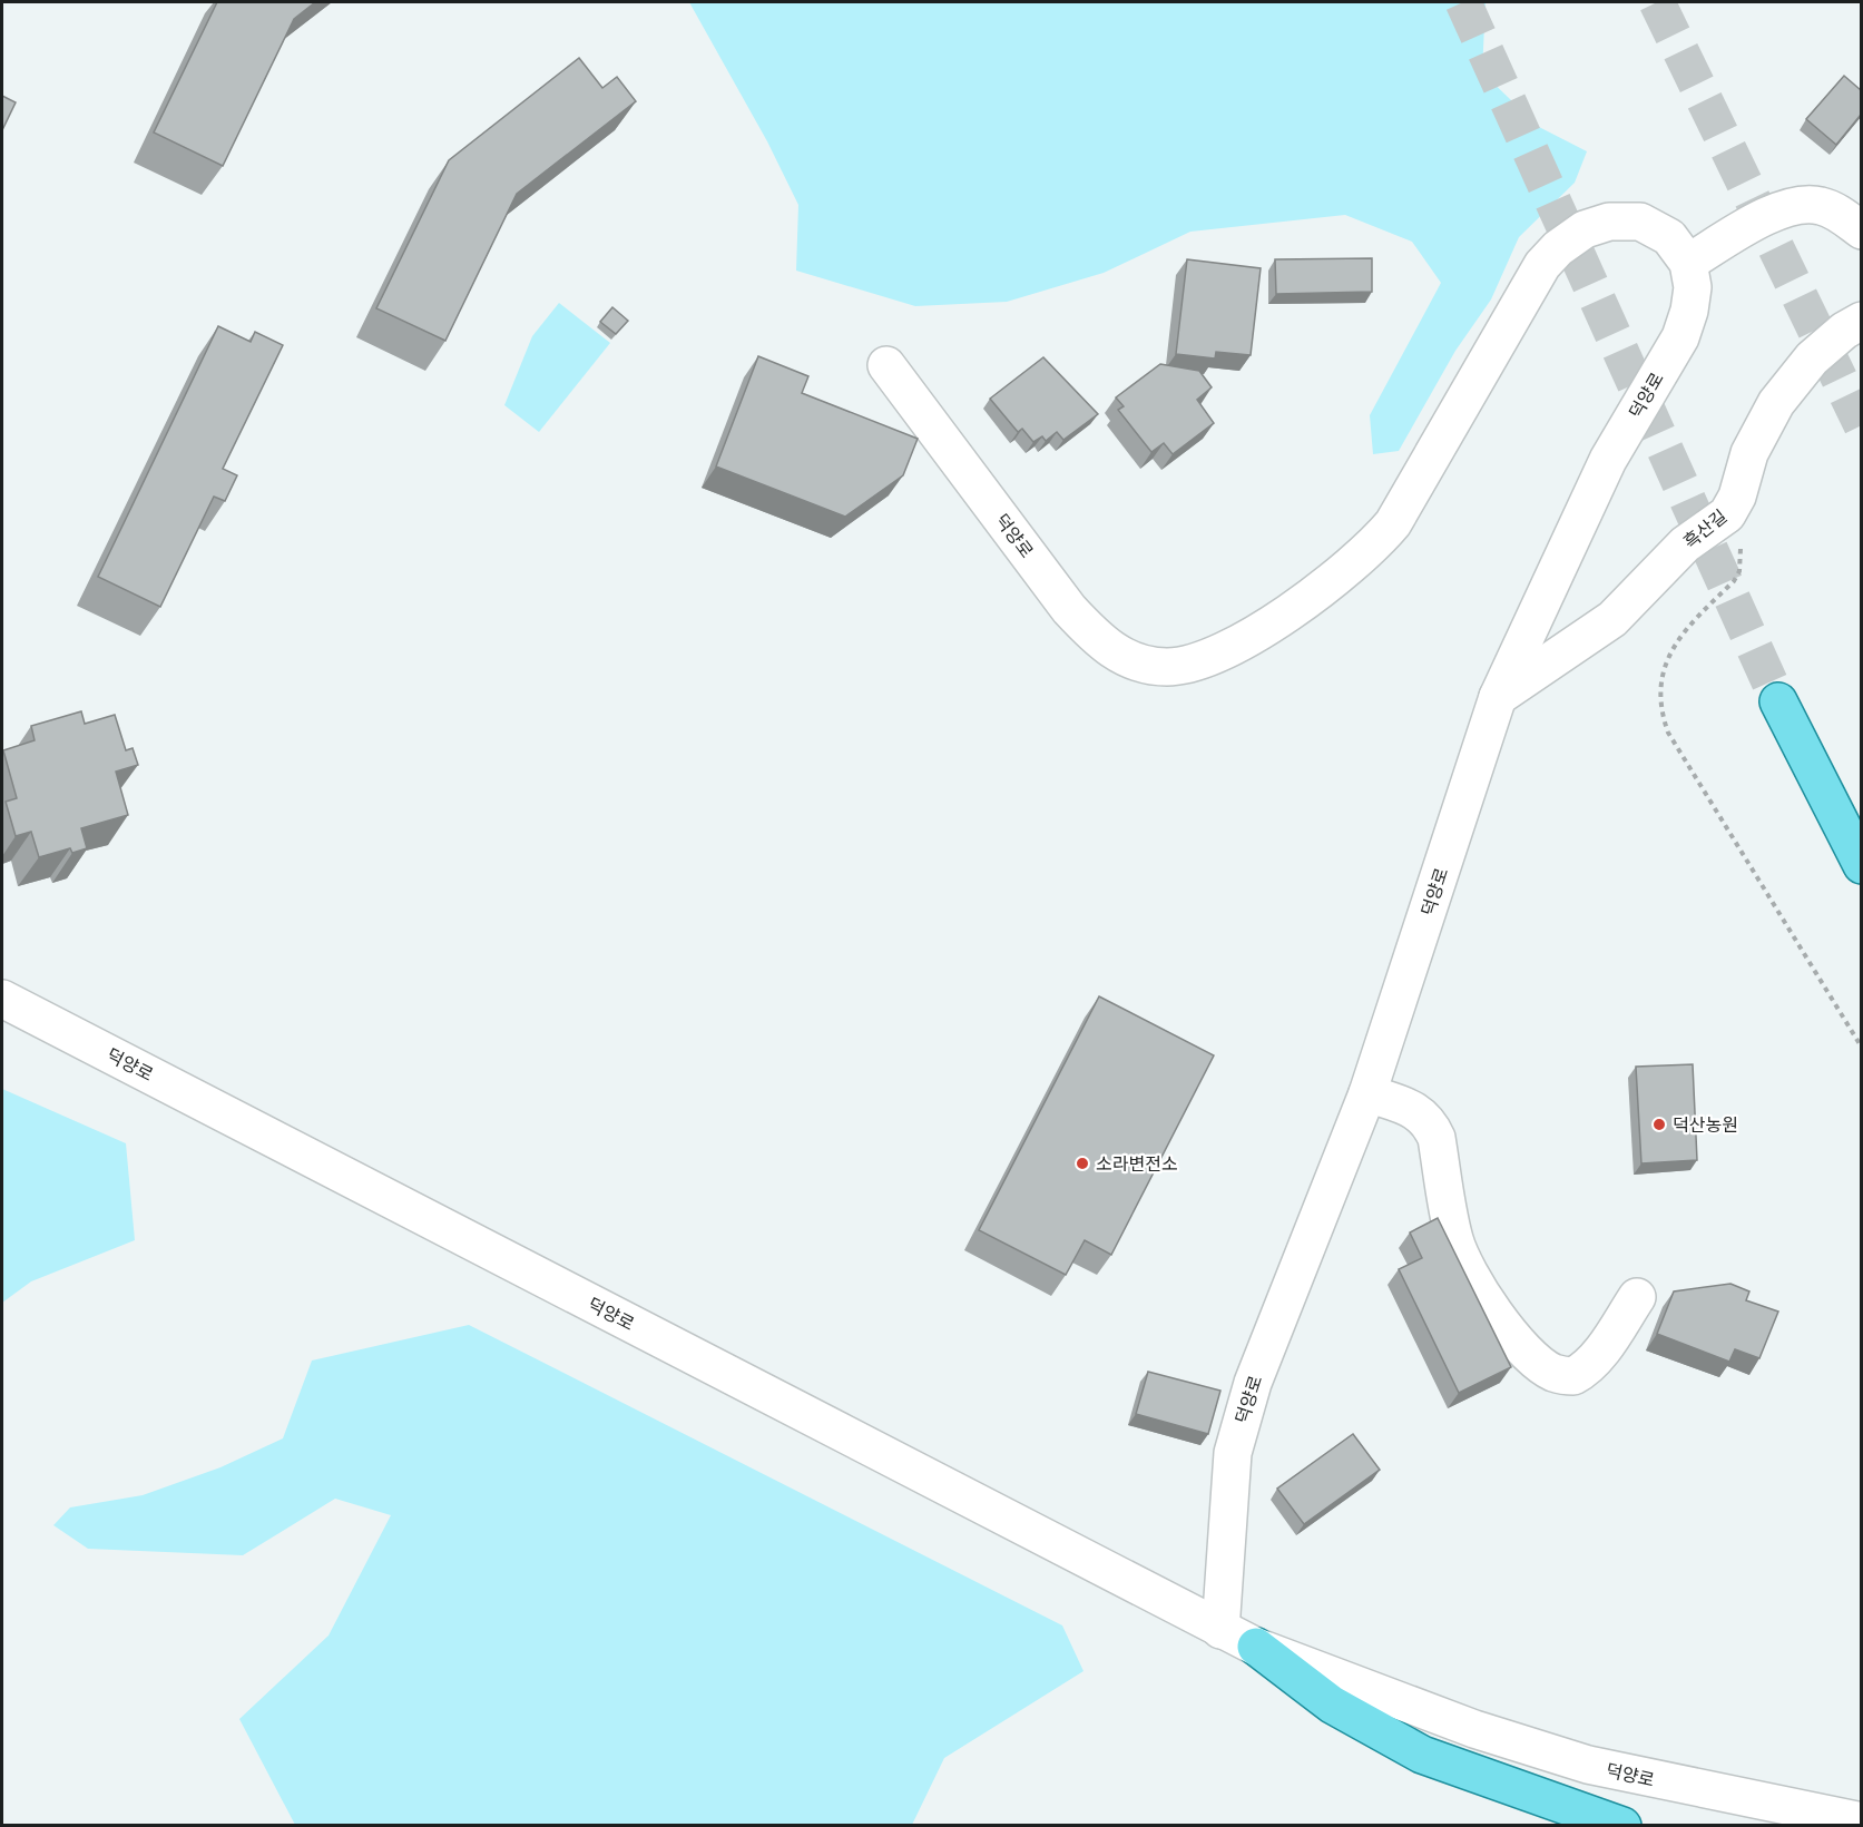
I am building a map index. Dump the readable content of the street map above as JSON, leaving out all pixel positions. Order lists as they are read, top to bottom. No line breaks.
{"streets":{"street":["덕양로","흑산길"]},"crossings":[["덕양로","흑산길"]],"places":["덕산농원","소라변전소"]}
